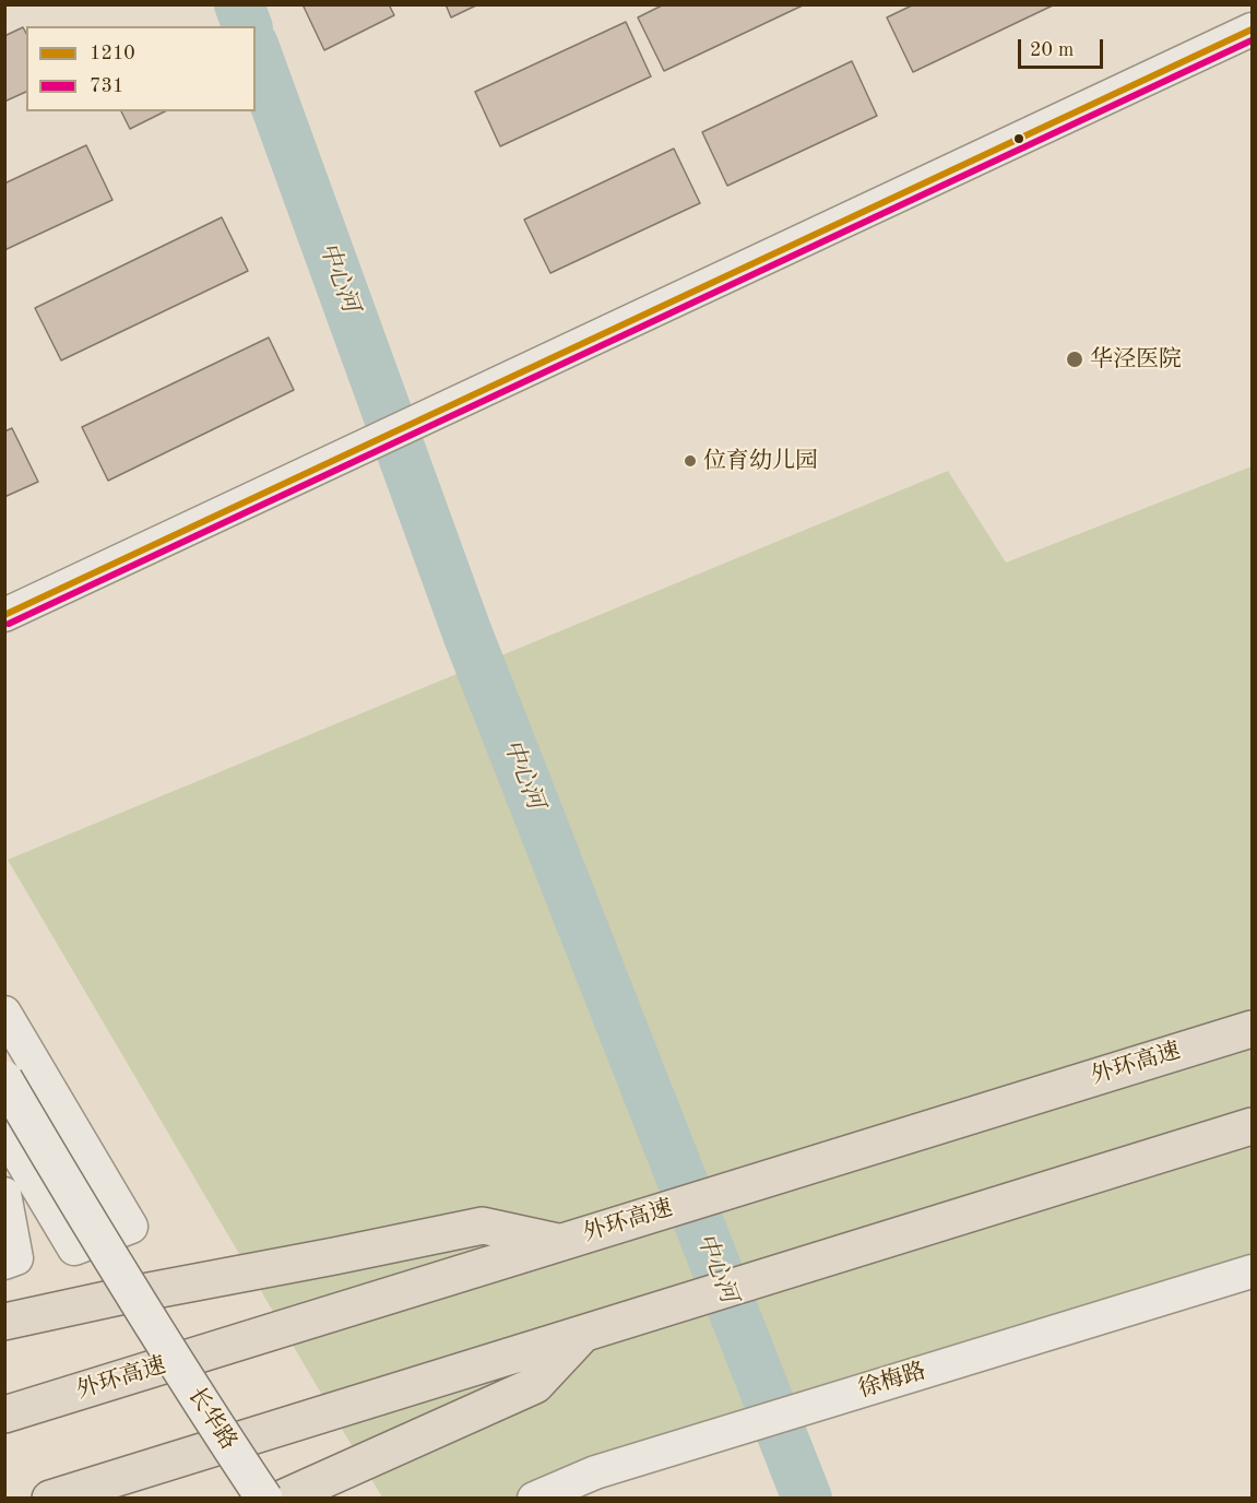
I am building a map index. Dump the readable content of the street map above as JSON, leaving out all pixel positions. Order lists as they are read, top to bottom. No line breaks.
{"streets":{"highway":["外环高速"],"street":["徐梅路","长华路"]},"water":["中心河"],"places":["华泾医院","位育幼儿园"],"lines":["transit line 1210","transit line 731"],"legend":["1210","731"],"scale_bar":"20 m"}
